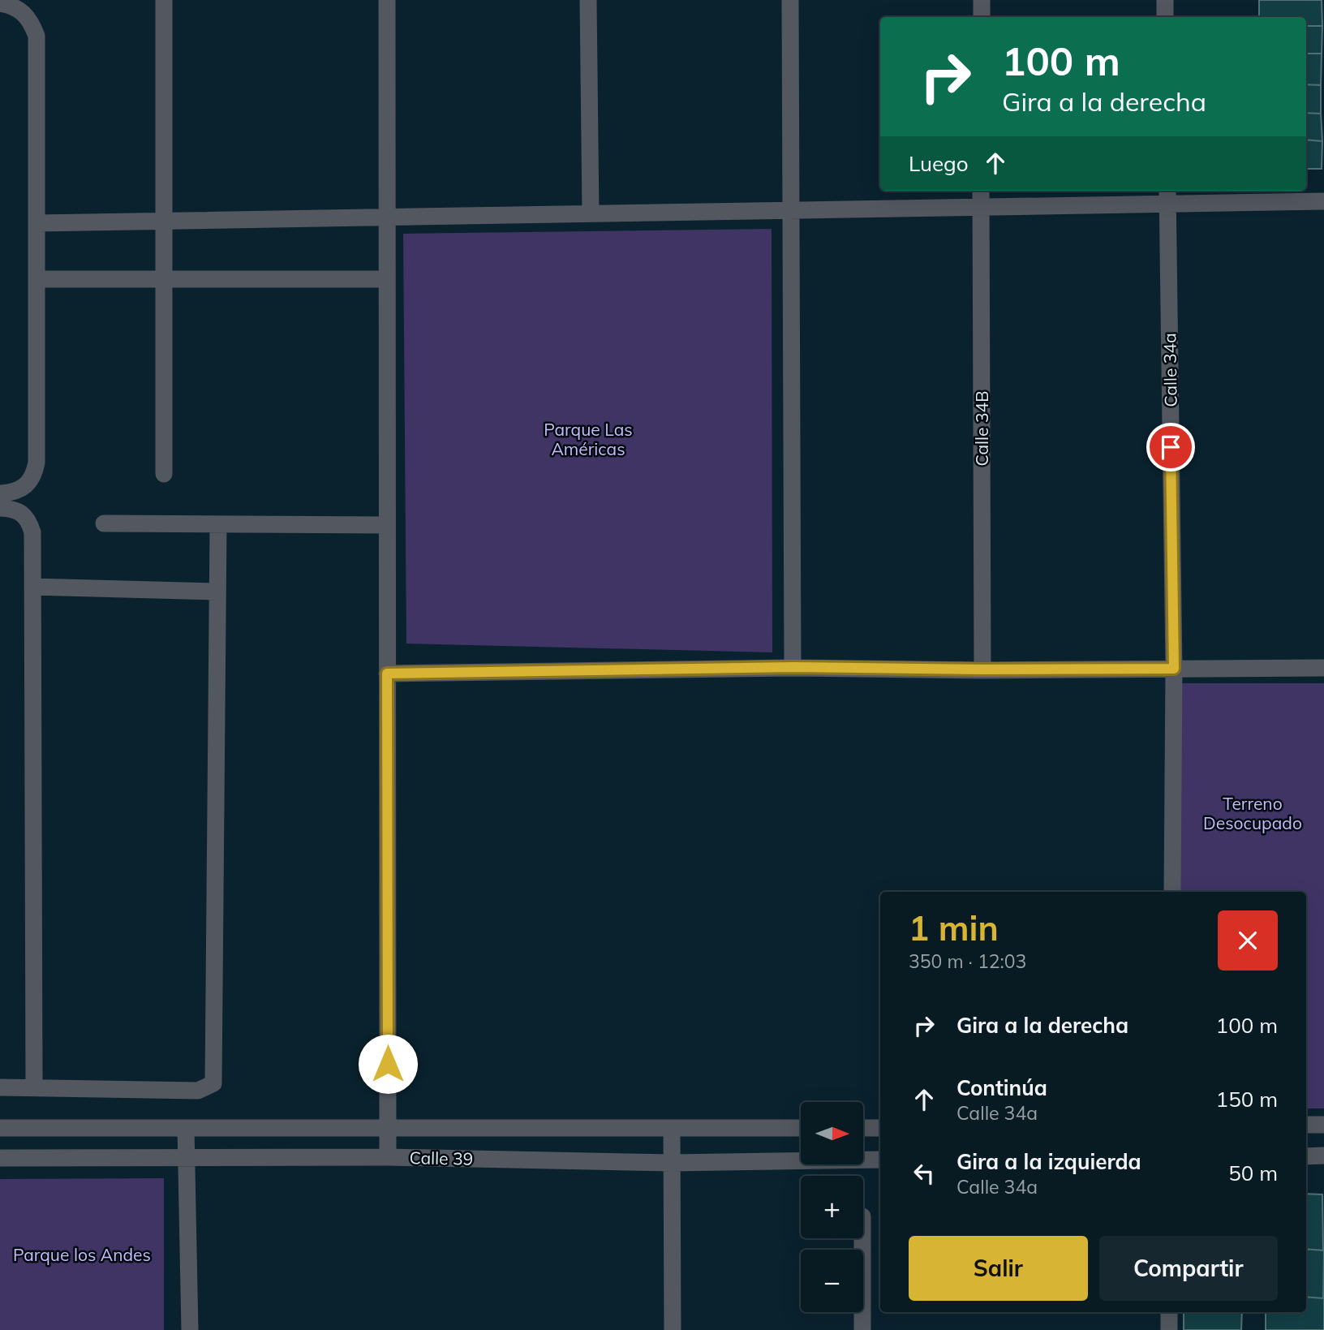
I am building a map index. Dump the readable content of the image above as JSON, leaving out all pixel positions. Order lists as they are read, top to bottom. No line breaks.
{"streets":{"street":["Calle 34a","Calle 34B","Calle 39"]},"parks":["Parque Las Américas","Terreno Desocupado","Parque los Andes"],"north":"right","page":{"turn":["100 m","Gira a la derecha"],"then":"Luego","heading":["1 min","350 m · 12:03"],"list":[{"name":"Gira a la derecha","value":"100 m"},{"name":"Continúa","note":"Calle 34a","value":"150 m"},{"name":"Gira a la izquierda","note":"Calle 34a","value":"50 m"}],"map_buttons":["+","−"],"buttons":["Salir","Compartir"]}}
